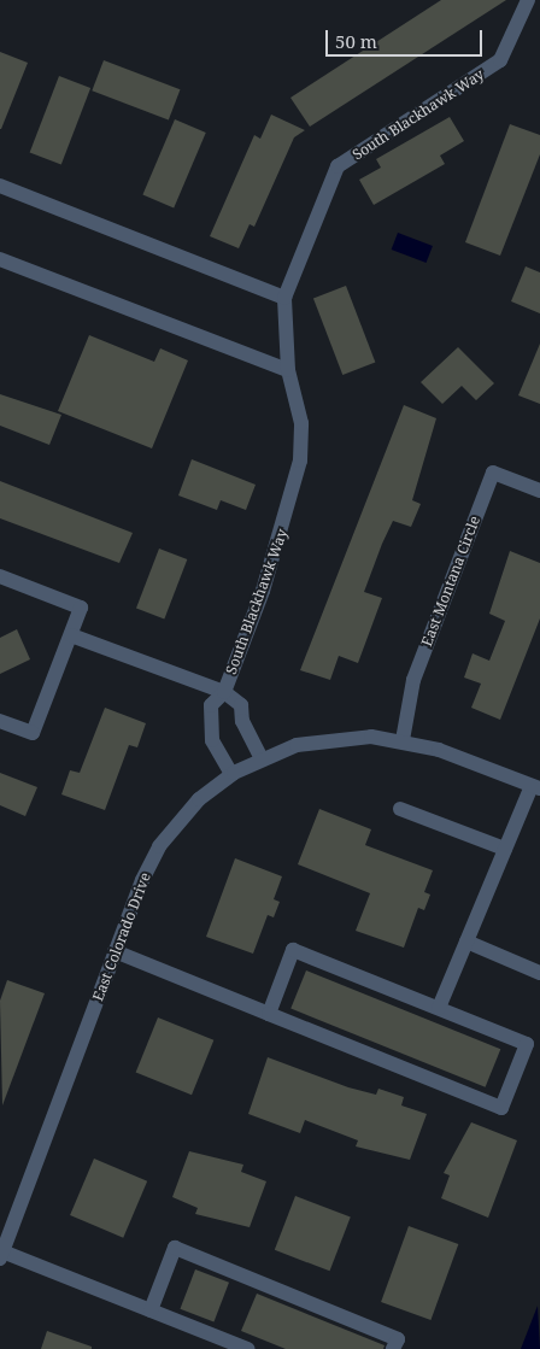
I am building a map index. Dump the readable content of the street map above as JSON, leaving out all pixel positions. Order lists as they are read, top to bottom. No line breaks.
{"streets":{"street":["South Blackhawk Way","East Montana Circle","East Colorado Drive"]},"crossings":[["South Blackhawk Way","East Colorado Drive"],["East Montana Circle","East Colorado Drive"]],"scale_bar":"50 m"}
